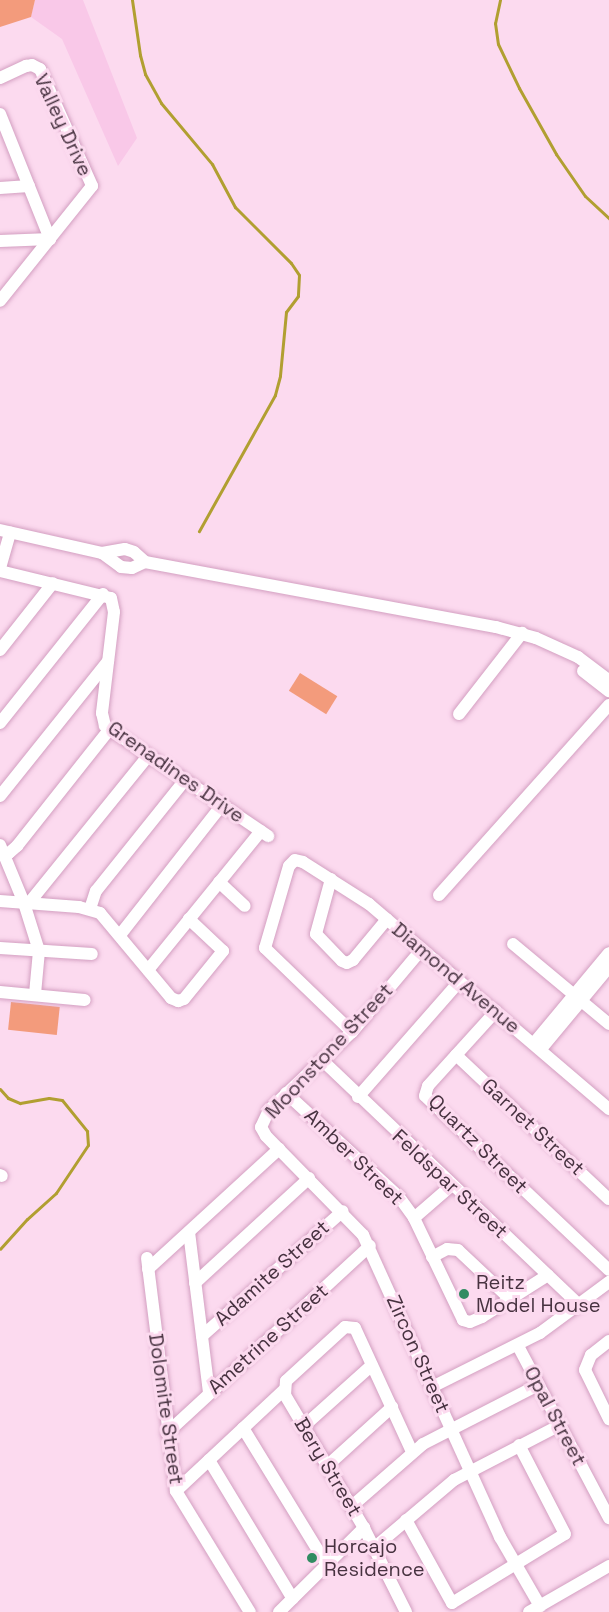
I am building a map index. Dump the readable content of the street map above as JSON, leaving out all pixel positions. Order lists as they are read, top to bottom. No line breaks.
{"streets":{"street":["Valley Drive","Grenadines Drive","Diamond Avenue","Moonstone Street","Garnet Street","Quartz Street","Amber Street","Feldspar Street","Adamite Street","Ametrine Street","Zircon Street","Dolomite Street","Opal Street","Bery Street"]},"crossings":[["Diamond Avenue","Moonstone Street"],["Diamond Avenue","Quartz Street"],["Moonstone Street","Amber Street"],["Moonstone Street","Feldspar Street"],["Moonstone Street","Zircon Street"],["Garnet Street","Quartz Street"],["Amber Street","Feldspar Street"],["Adamite Street","Zircon Street"],["Ametrine Street","Zircon Street"],["Ametrine Street","Dolomite Street"]],"places":["Reitz Model House","Horcajo Residence"]}
